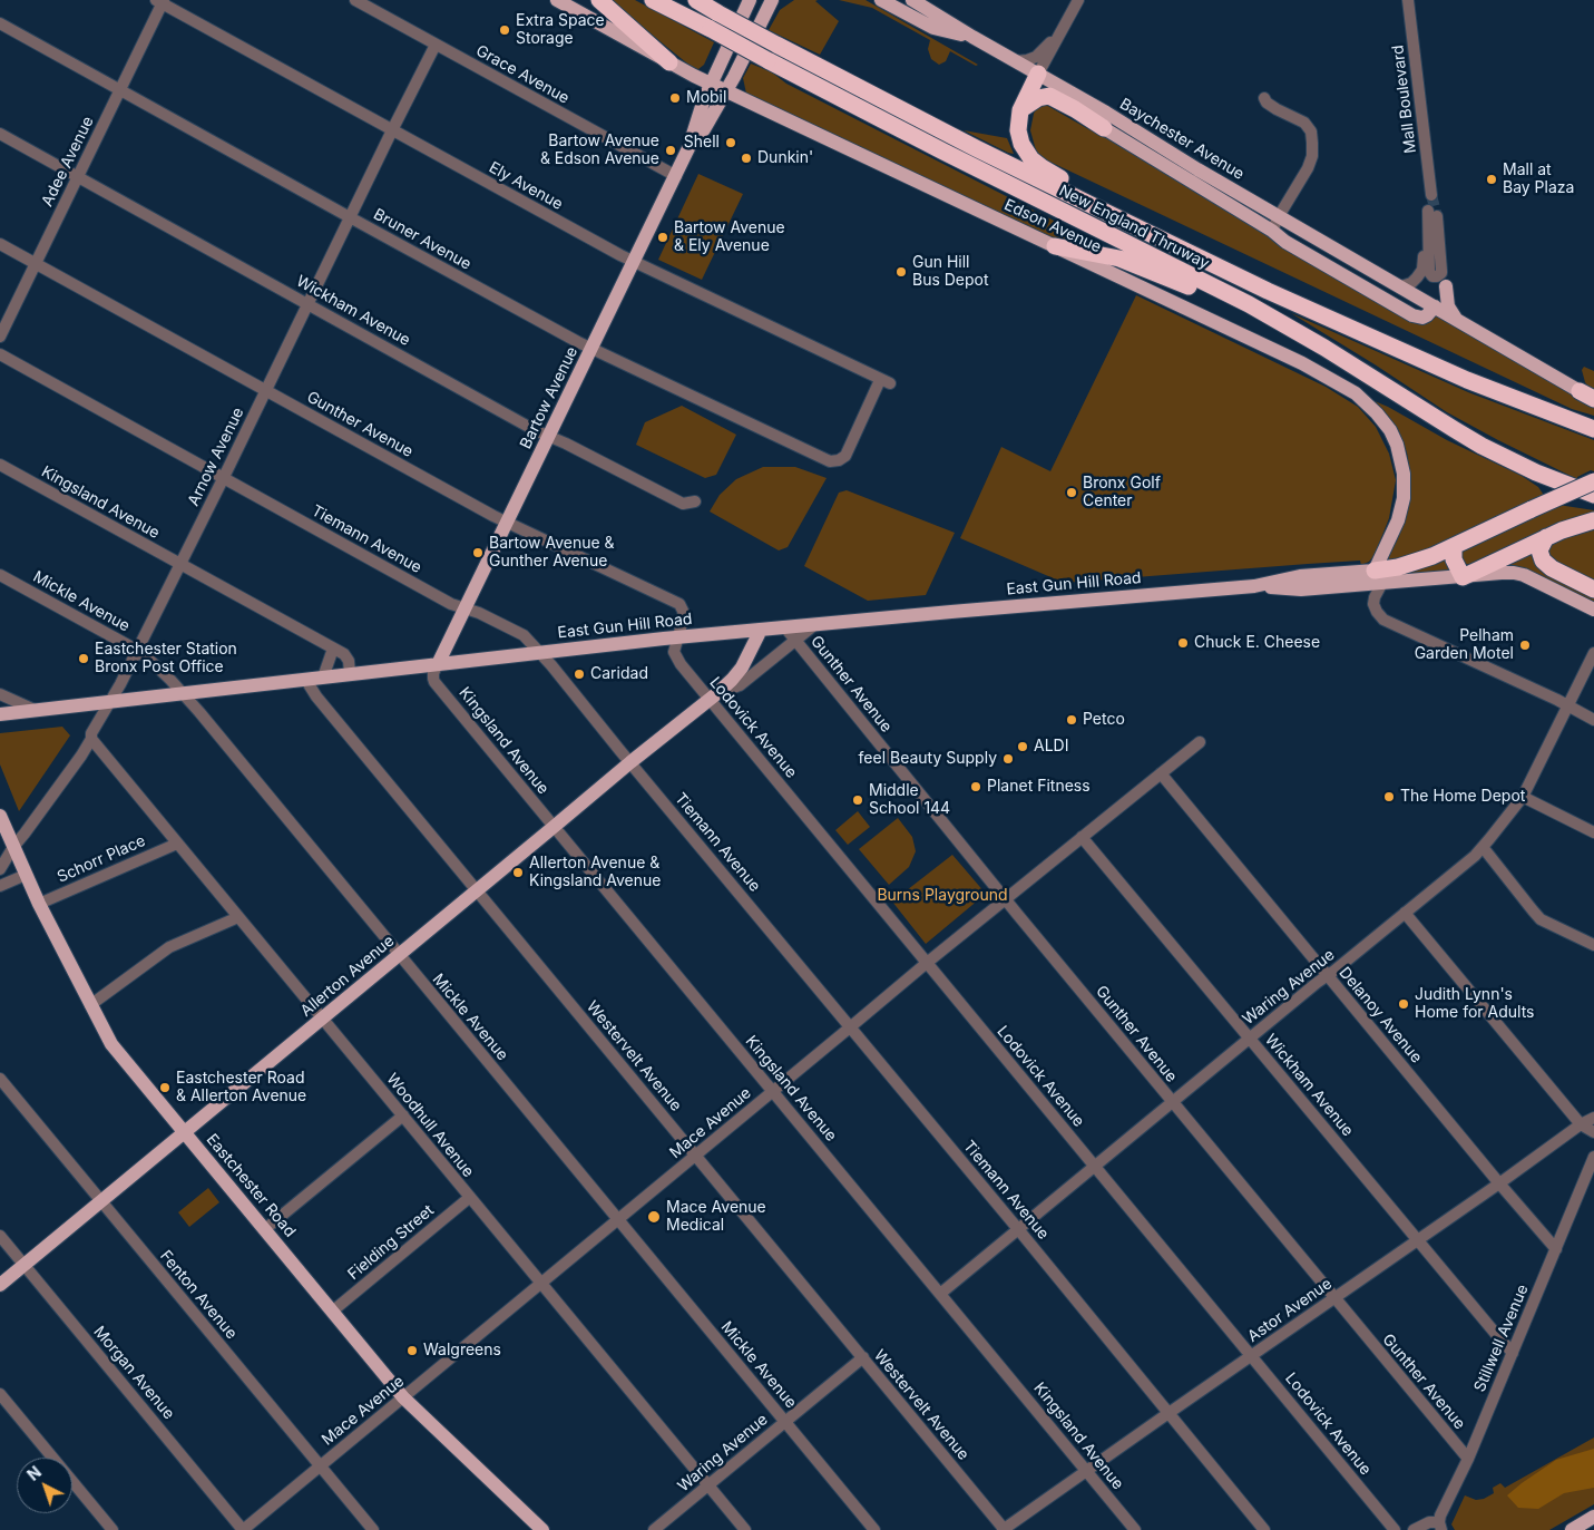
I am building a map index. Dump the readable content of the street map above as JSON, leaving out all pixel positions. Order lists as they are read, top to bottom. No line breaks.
{"streets":{"highway":["New England Thruway"],"main road":["Baychester Avenue","Edson Avenue","Bartow Avenue","East Gun Hill Road","Allerton Avenue","Eastchester Road"],"street":["Grace Avenue","Mall Boulevard","Adee Avenue","Ely Avenue","Bruner Avenue","Wickham Avenue","Gunther Avenue","Arnow Avenue","Kingsland Avenue","Tiemann Avenue","Mickle Avenue","Lodovick Avenue","Schorr Place","Waring Avenue","Delanoy Avenue","Westervelt Avenue","Mace Avenue","Woodhull Avenue","Fielding Street","Fenton Avenue","Astor Avenue","Stillwell Avenue","Morgan Avenue"]},"crossings":[["Grace Avenue","Bartow Avenue"],["Grace Avenue","Arnow Avenue"],["Adee Avenue","Ely Avenue"],["Adee Avenue","Bruner Avenue"],["Adee Avenue","Wickham Avenue"],["Adee Avenue","Gunther Avenue"],["Ely Avenue","Bruner Avenue"],["Ely Avenue","Bartow Avenue"],["Ely Avenue","Arnow Avenue"],["Edson Avenue","Bartow Avenue"],["Edson Avenue","East Gun Hill Road"],["Bruner Avenue","Bartow Avenue"],["Bruner Avenue","Arnow Avenue"],["Wickham Avenue","Bartow Avenue"],["Wickham Avenue","Arnow Avenue"],["Wickham Avenue","Waring Avenue"],["Wickham Avenue","Mace Avenue"],["Wickham Avenue","Astor Avenue"],["Wickham Avenue","Stillwell Avenue"],["Bartow Avenue","Gunther Avenue"],["Bartow Avenue","Kingsland Avenue"],["Bartow Avenue","Tiemann Avenue"],["Bartow Avenue","East Gun Hill Road"],["Gunther Avenue","Arnow Avenue"],["Gunther Avenue","East Gun Hill Road"],["Gunther Avenue","Lodovick Avenue"],["Gunther Avenue","Allerton Avenue"],["Gunther Avenue","Waring Avenue"],["Gunther Avenue","Mace Avenue"],["Gunther Avenue","Astor Avenue"],["Gunther Avenue","Stillwell Avenue"],["Arnow Avenue","Kingsland Avenue"],["Arnow Avenue","Tiemann Avenue"],["Arnow Avenue","East Gun Hill Road"],["Arnow Avenue","Mickle Avenue"],["Arnow Avenue","Woodhull Avenue"],["Arnow Avenue","Eastchester Road"],["Kingsland Avenue","East Gun Hill Road"],["Kingsland Avenue","Allerton Avenue"],["Kingsland Avenue","Waring Avenue"],["Kingsland Avenue","Mace Avenue"],["Kingsland Avenue","Astor Avenue"],["Tiemann Avenue","East Gun Hill Road"],["Tiemann Avenue","Allerton Avenue"],["Tiemann Avenue","Waring Avenue"],["Tiemann Avenue","Mace Avenue"],["Tiemann Avenue","Astor Avenue"],["East Gun Hill Road","Mickle Avenue"],["East Gun Hill Road","Lodovick Avenue"],["East Gun Hill Road","Allerton Avenue"],["East Gun Hill Road","Westervelt Avenue"],["Mickle Avenue","Allerton Avenue"],["Mickle Avenue","Waring Avenue"],["Mickle Avenue","Mace Avenue"],["Lodovick Avenue","Allerton Avenue"],["Lodovick Avenue","Waring Avenue"],["Lodovick Avenue","Mace Avenue"],["Lodovick Avenue","Astor Avenue"],["Schorr Place","Woodhull Avenue"],["Schorr Place","Eastchester Road"],["Allerton Avenue","Westervelt Avenue"],["Allerton Avenue","Woodhull Avenue"],["Allerton Avenue","Eastchester Road"],["Allerton Avenue","Fenton Avenue"],["Allerton Avenue","Morgan Avenue"],["Waring Avenue","Delanoy Avenue"],["Waring Avenue","Westervelt Avenue"],["Waring Avenue","Woodhull Avenue"],["Delanoy Avenue","Mace Avenue"],["Delanoy Avenue","Astor Avenue"],["Delanoy Avenue","Stillwell Avenue"],["Westervelt Avenue","Mace Avenue"],["Westervelt Avenue","Astor Avenue"],["Mace Avenue","Woodhull Avenue"],["Mace Avenue","Eastchester Road"],["Mace Avenue","Fenton Avenue"],["Mace Avenue","Morgan Avenue"],["Woodhull Avenue","Fielding Street"],["Eastchester Road","Fielding Street"]],"parks":["Burns Playground"],"places":["Extra Space Storage","Mobil","Shell","Bartow Avenue & Edson Avenue","Dunkin'","Mall at Bay Plaza","Bartow Avenue & Ely Avenue","Gun Hill Bus Depot","Bronx Golf Center","Bartow Avenue & Gunther Avenue","Chuck E. Cheese","Pelham Garden Motel","Eastchester Station Bronx Post Office","Caridad","Petco","ALDI","feel Beauty Supply","Planet Fitness","The Home Depot","Middle School 144","Allerton Avenue & Kingsland Avenue","Judith Lynn's Home for Adults","Eastchester Road & Allerton Avenue","Mace Avenue Medical","Walgreens"],"north":"top left"}
